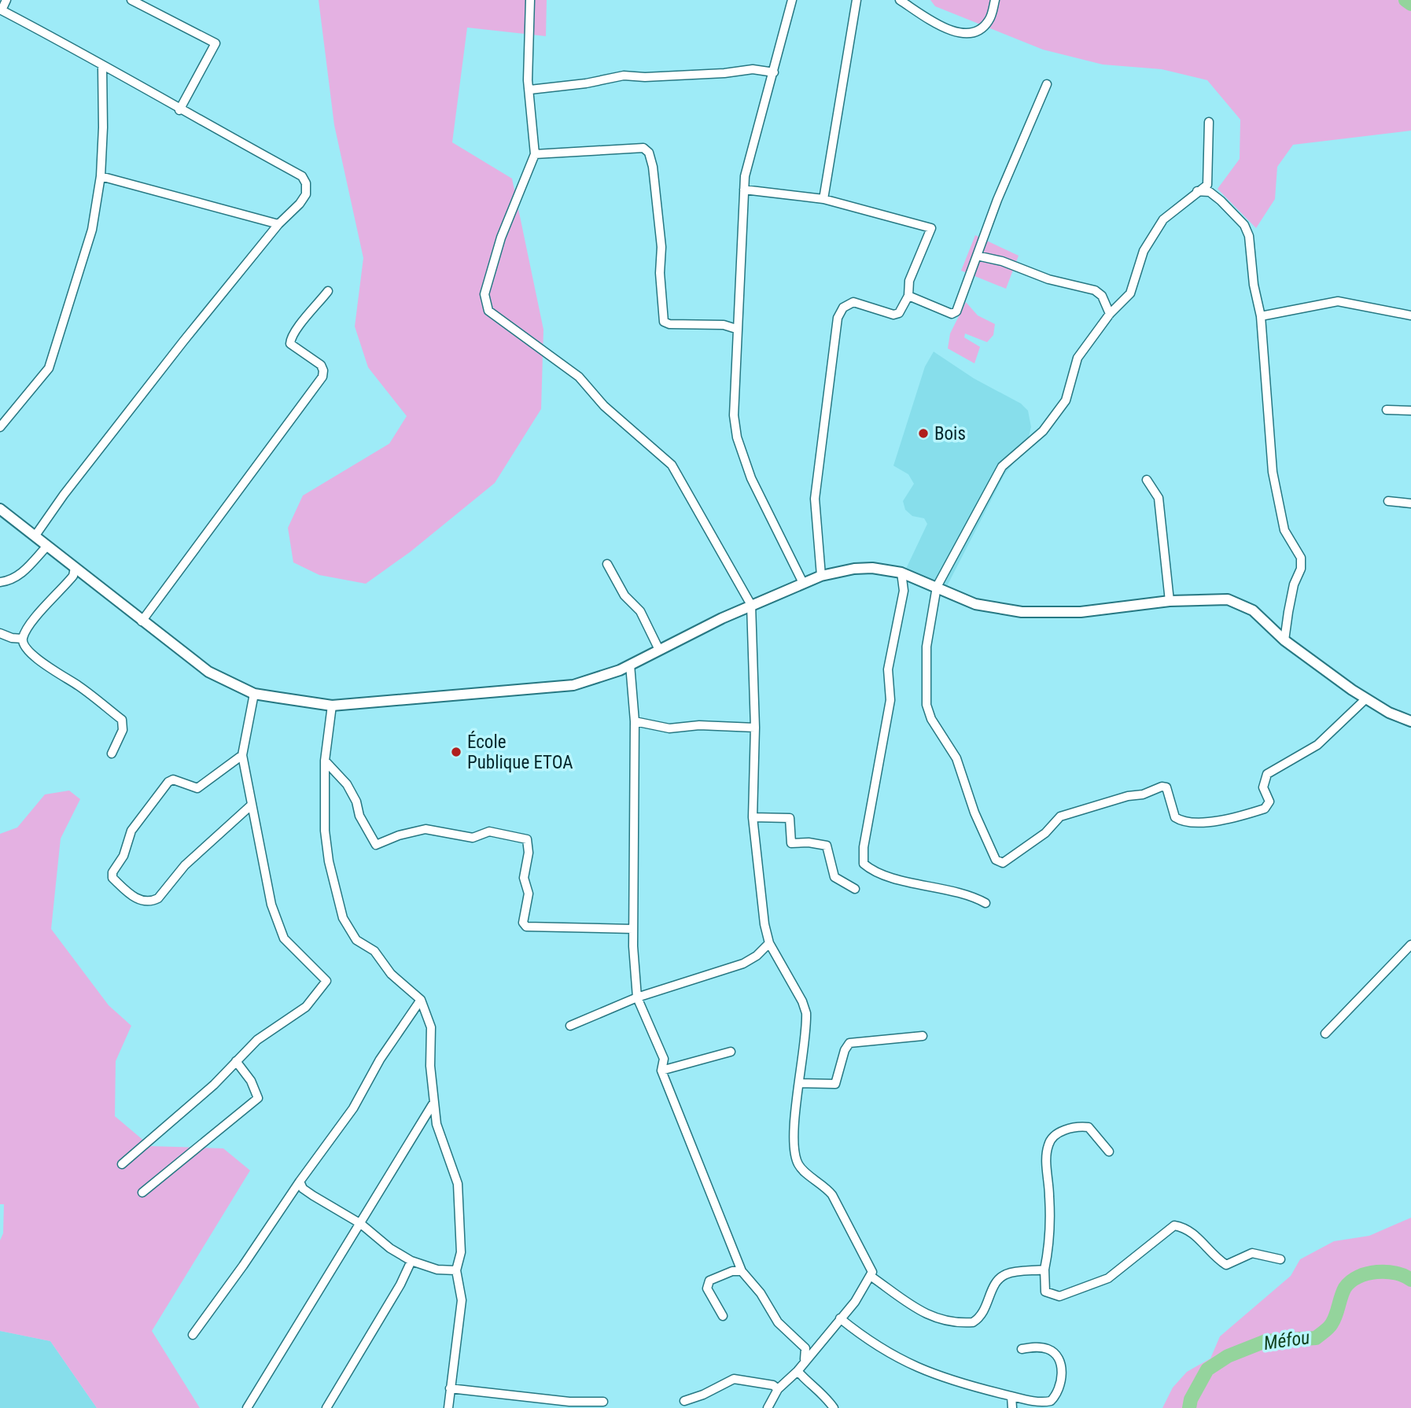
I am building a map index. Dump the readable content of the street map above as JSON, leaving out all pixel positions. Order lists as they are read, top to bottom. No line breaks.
{"water":["Méfou"],"places":["Bois","École Publique ETOA"]}
